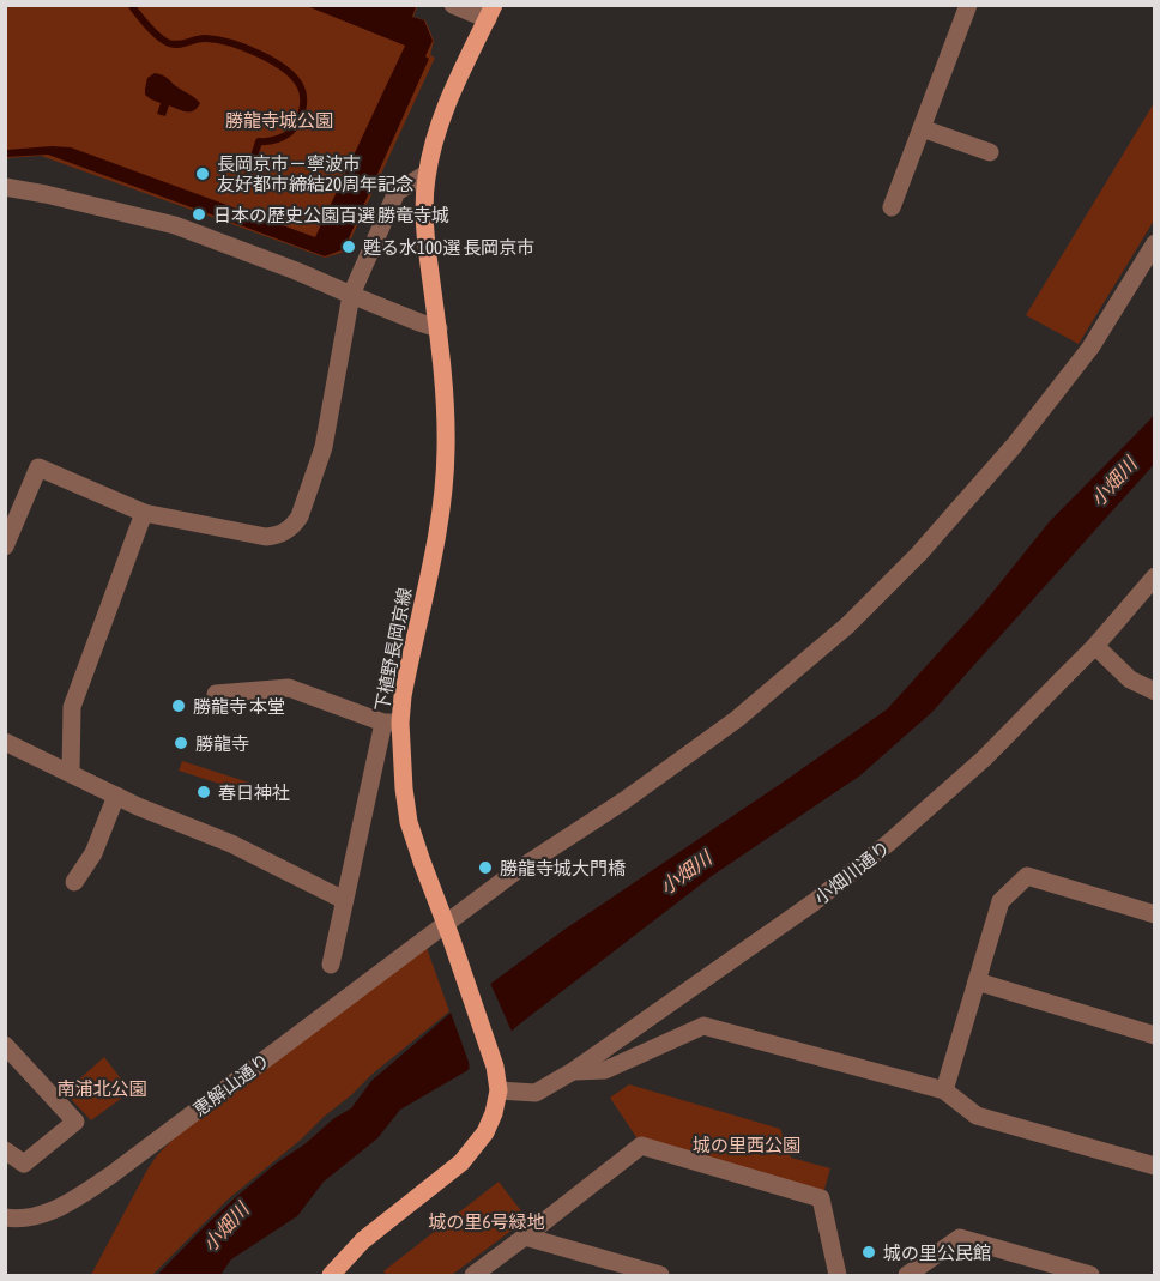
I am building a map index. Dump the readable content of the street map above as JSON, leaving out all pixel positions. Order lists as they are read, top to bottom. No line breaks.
{"streets":{"main road":["下植野長岡京線"],"street":["小畑川通り","恵解山通り"]},"crossings":[["下植野長岡京線","小畑川通り"],["下植野長岡京線","恵解山通り"]],"water":["小畑川"],"parks":["勝龍寺城公園","南浦北公園","城の里西公園","城の里6号緑地"],"places":["長岡京市－寧波市 友好都市締結20周年記念","日本の歴史公園百選 勝竜寺城","甦る水100選 長岡京市","勝龍寺 本堂","勝龍寺","春日神社","勝龍寺城大門橋","城の里公民館"]}
